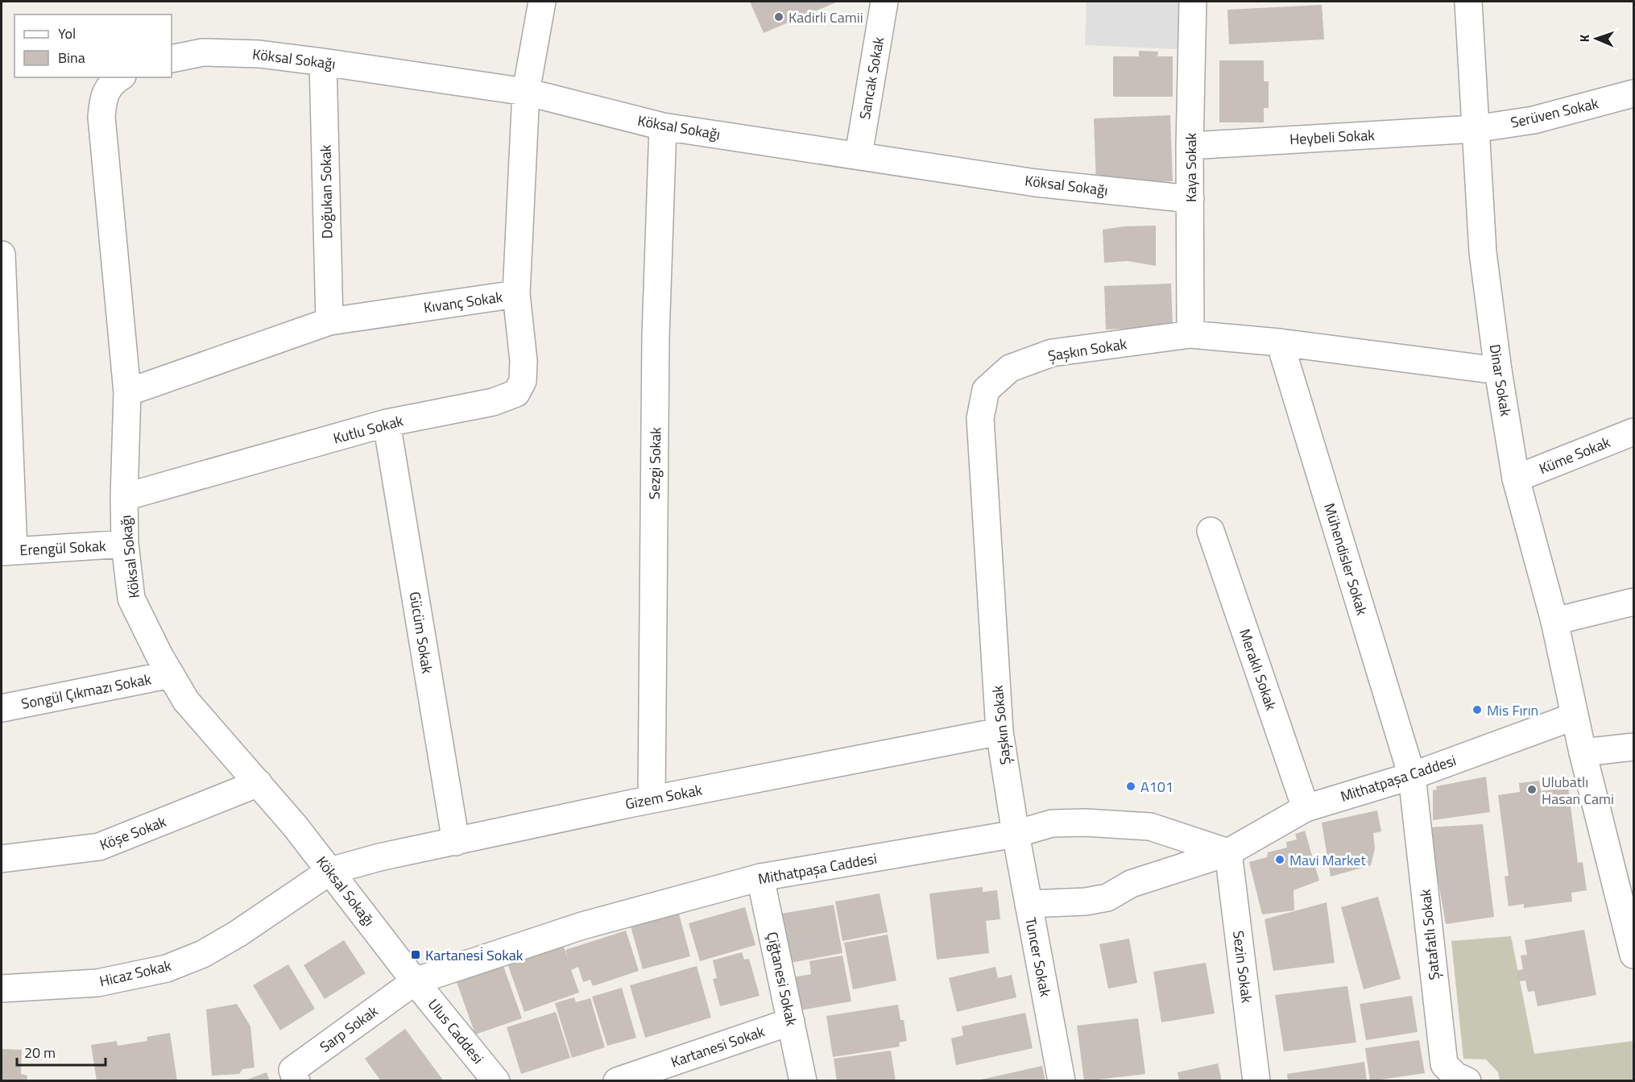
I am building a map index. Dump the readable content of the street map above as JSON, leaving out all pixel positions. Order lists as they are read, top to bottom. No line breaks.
{"streets":{"street":["Köksal Sokağı","Sancak Sokak","Serüven Sokak","Heybeli Sokak","Kaya Sokak","Doğukan Sokak","Kıvanç Sokak","Şaşkın Sokak","Dinar Sokak","Kutlu Sokak","Küme Sokak","Sezgi Sokak","Erengül Sokak","Mühendisler Sokak","Gücüm Sokak","Meraklı Sokak","Songül Çıkmazı Sokak","Mithatpaşa Caddesi","Gizem Sokak","Köşe Sokak","Şatafatlı Sokak","Tuncer Sokak","Sezin Sokak","Hicaz Sokak","Çiğtanesi Sokak","Sarp Sokak","Ulus Caddesi","Kartanesi Sokak"]},"crossings":[["Köksal Sokağı","Sancak Sokak"],["Köksal Sokağı","Kaya Sokak"],["Köksal Sokağı","Doğukan Sokak"],["Köksal Sokağı","Kıvanç Sokak"],["Köksal Sokağı","Kutlu Sokak"],["Köksal Sokağı","Sezgi Sokak"],["Köksal Sokağı","Erengül Sokak"],["Köksal Sokağı","Songül Çıkmazı Sokak"],["Köksal Sokağı","Mithatpaşa Caddesi"],["Köksal Sokağı","Gizem Sokak"],["Köksal Sokağı","Köşe Sokak"],["Köksal Sokağı","Hicaz Sokak"],["Köksal Sokağı","Sarp Sokak"],["Köksal Sokağı","Ulus Caddesi"],["Serüven Sokak","Heybeli Sokak"],["Serüven Sokak","Dinar Sokak"],["Heybeli Sokak","Kaya Sokak"],["Heybeli Sokak","Dinar Sokak"],["Kaya Sokak","Şaşkın Sokak"],["Doğukan Sokak","Kıvanç Sokak"],["Kıvanç Sokak","Kutlu Sokak"],["Şaşkın Sokak","Dinar Sokak"],["Şaşkın Sokak","Mühendisler Sokak"],["Şaşkın Sokak","Mithatpaşa Caddesi"],["Şaşkın Sokak","Gizem Sokak"],["Şaşkın Sokak","Tuncer Sokak"],["Dinar Sokak","Küme Sokak"],["Dinar Sokak","Mithatpaşa Caddesi"],["Kutlu Sokak","Gücüm Sokak"],["Sezgi Sokak","Gizem Sokak"],["Mühendisler Sokak","Mithatpaşa Caddesi"],["Mühendisler Sokak","Şatafatlı Sokak"],["Gücüm Sokak","Gizem Sokak"],["Meraklı Sokak","Mithatpaşa Caddesi"],["Mithatpaşa Caddesi","Şatafatlı Sokak"],["Mithatpaşa Caddesi","Tuncer Sokak"],["Mithatpaşa Caddesi","Sezin Sokak"],["Mithatpaşa Caddesi","Çiğtanesi Sokak"],["Mithatpaşa Caddesi","Sarp Sokak"],["Mithatpaşa Caddesi","Ulus Caddesi"],["Gizem Sokak","Hicaz Sokak"],["Çiğtanesi Sokak","Kartanesi Sokak"],["Sarp Sokak","Ulus Caddesi"]],"places":{"other":["Kadirli Camii","Mis Fırın","A101","Ulubatlı Hasan Cami","Mavi Market"],"transit":["Kartanesi̇ Sokak"]},"legend":["Yol","Bina"],"scale_bar":"20 m","north":"left"}
